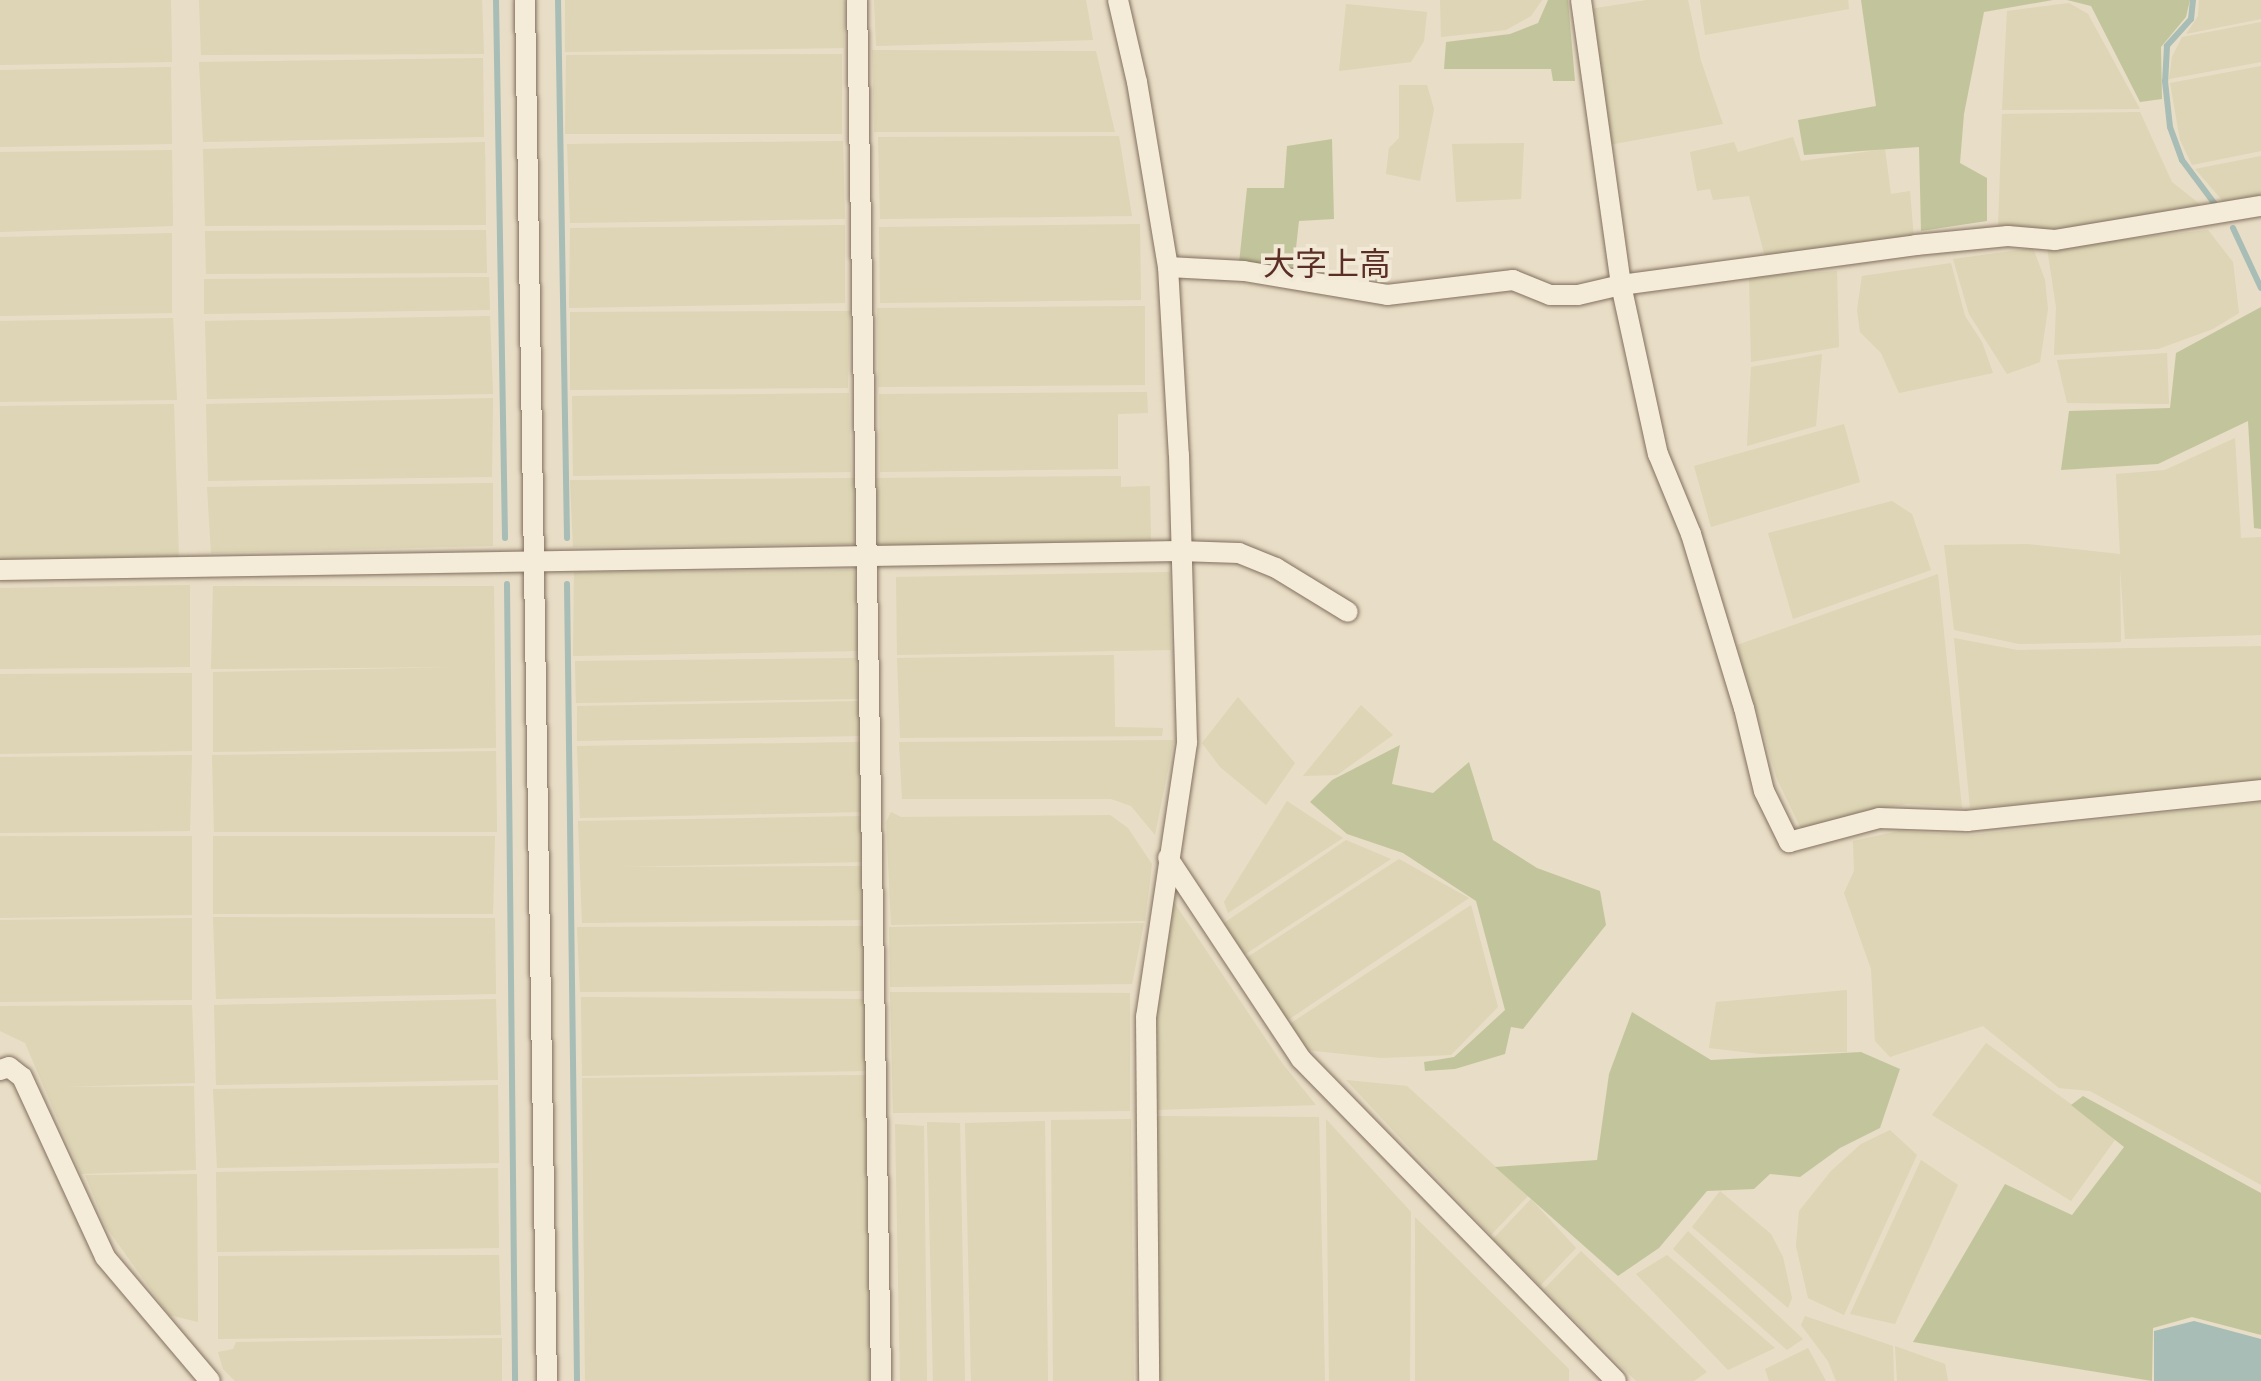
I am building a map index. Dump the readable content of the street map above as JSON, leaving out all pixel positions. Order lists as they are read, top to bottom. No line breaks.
{"districts":["大字上高"]}
